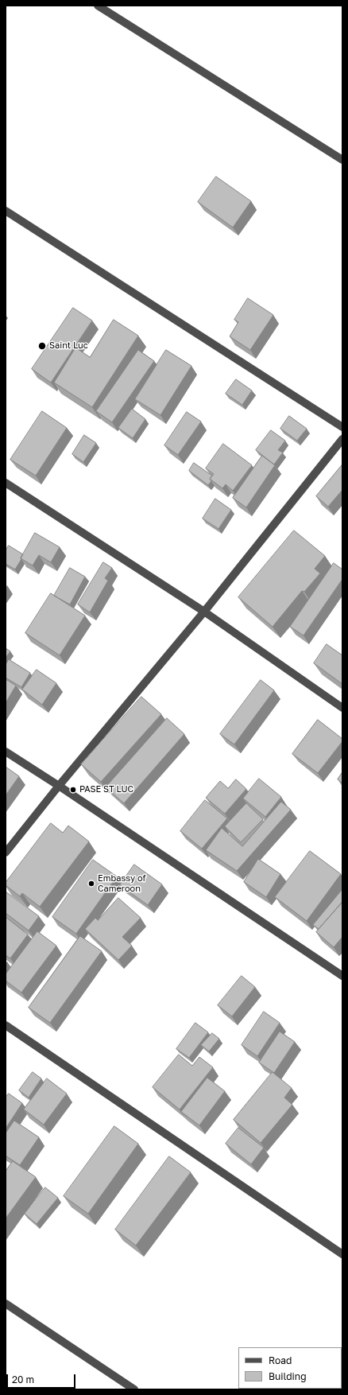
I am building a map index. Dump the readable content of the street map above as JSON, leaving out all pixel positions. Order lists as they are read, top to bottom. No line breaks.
{"places":["Saint Luc","PASE ST LUC","Embassy of Cameroon"],"legend":["Road","Building"],"scale_bar":"20 m"}
